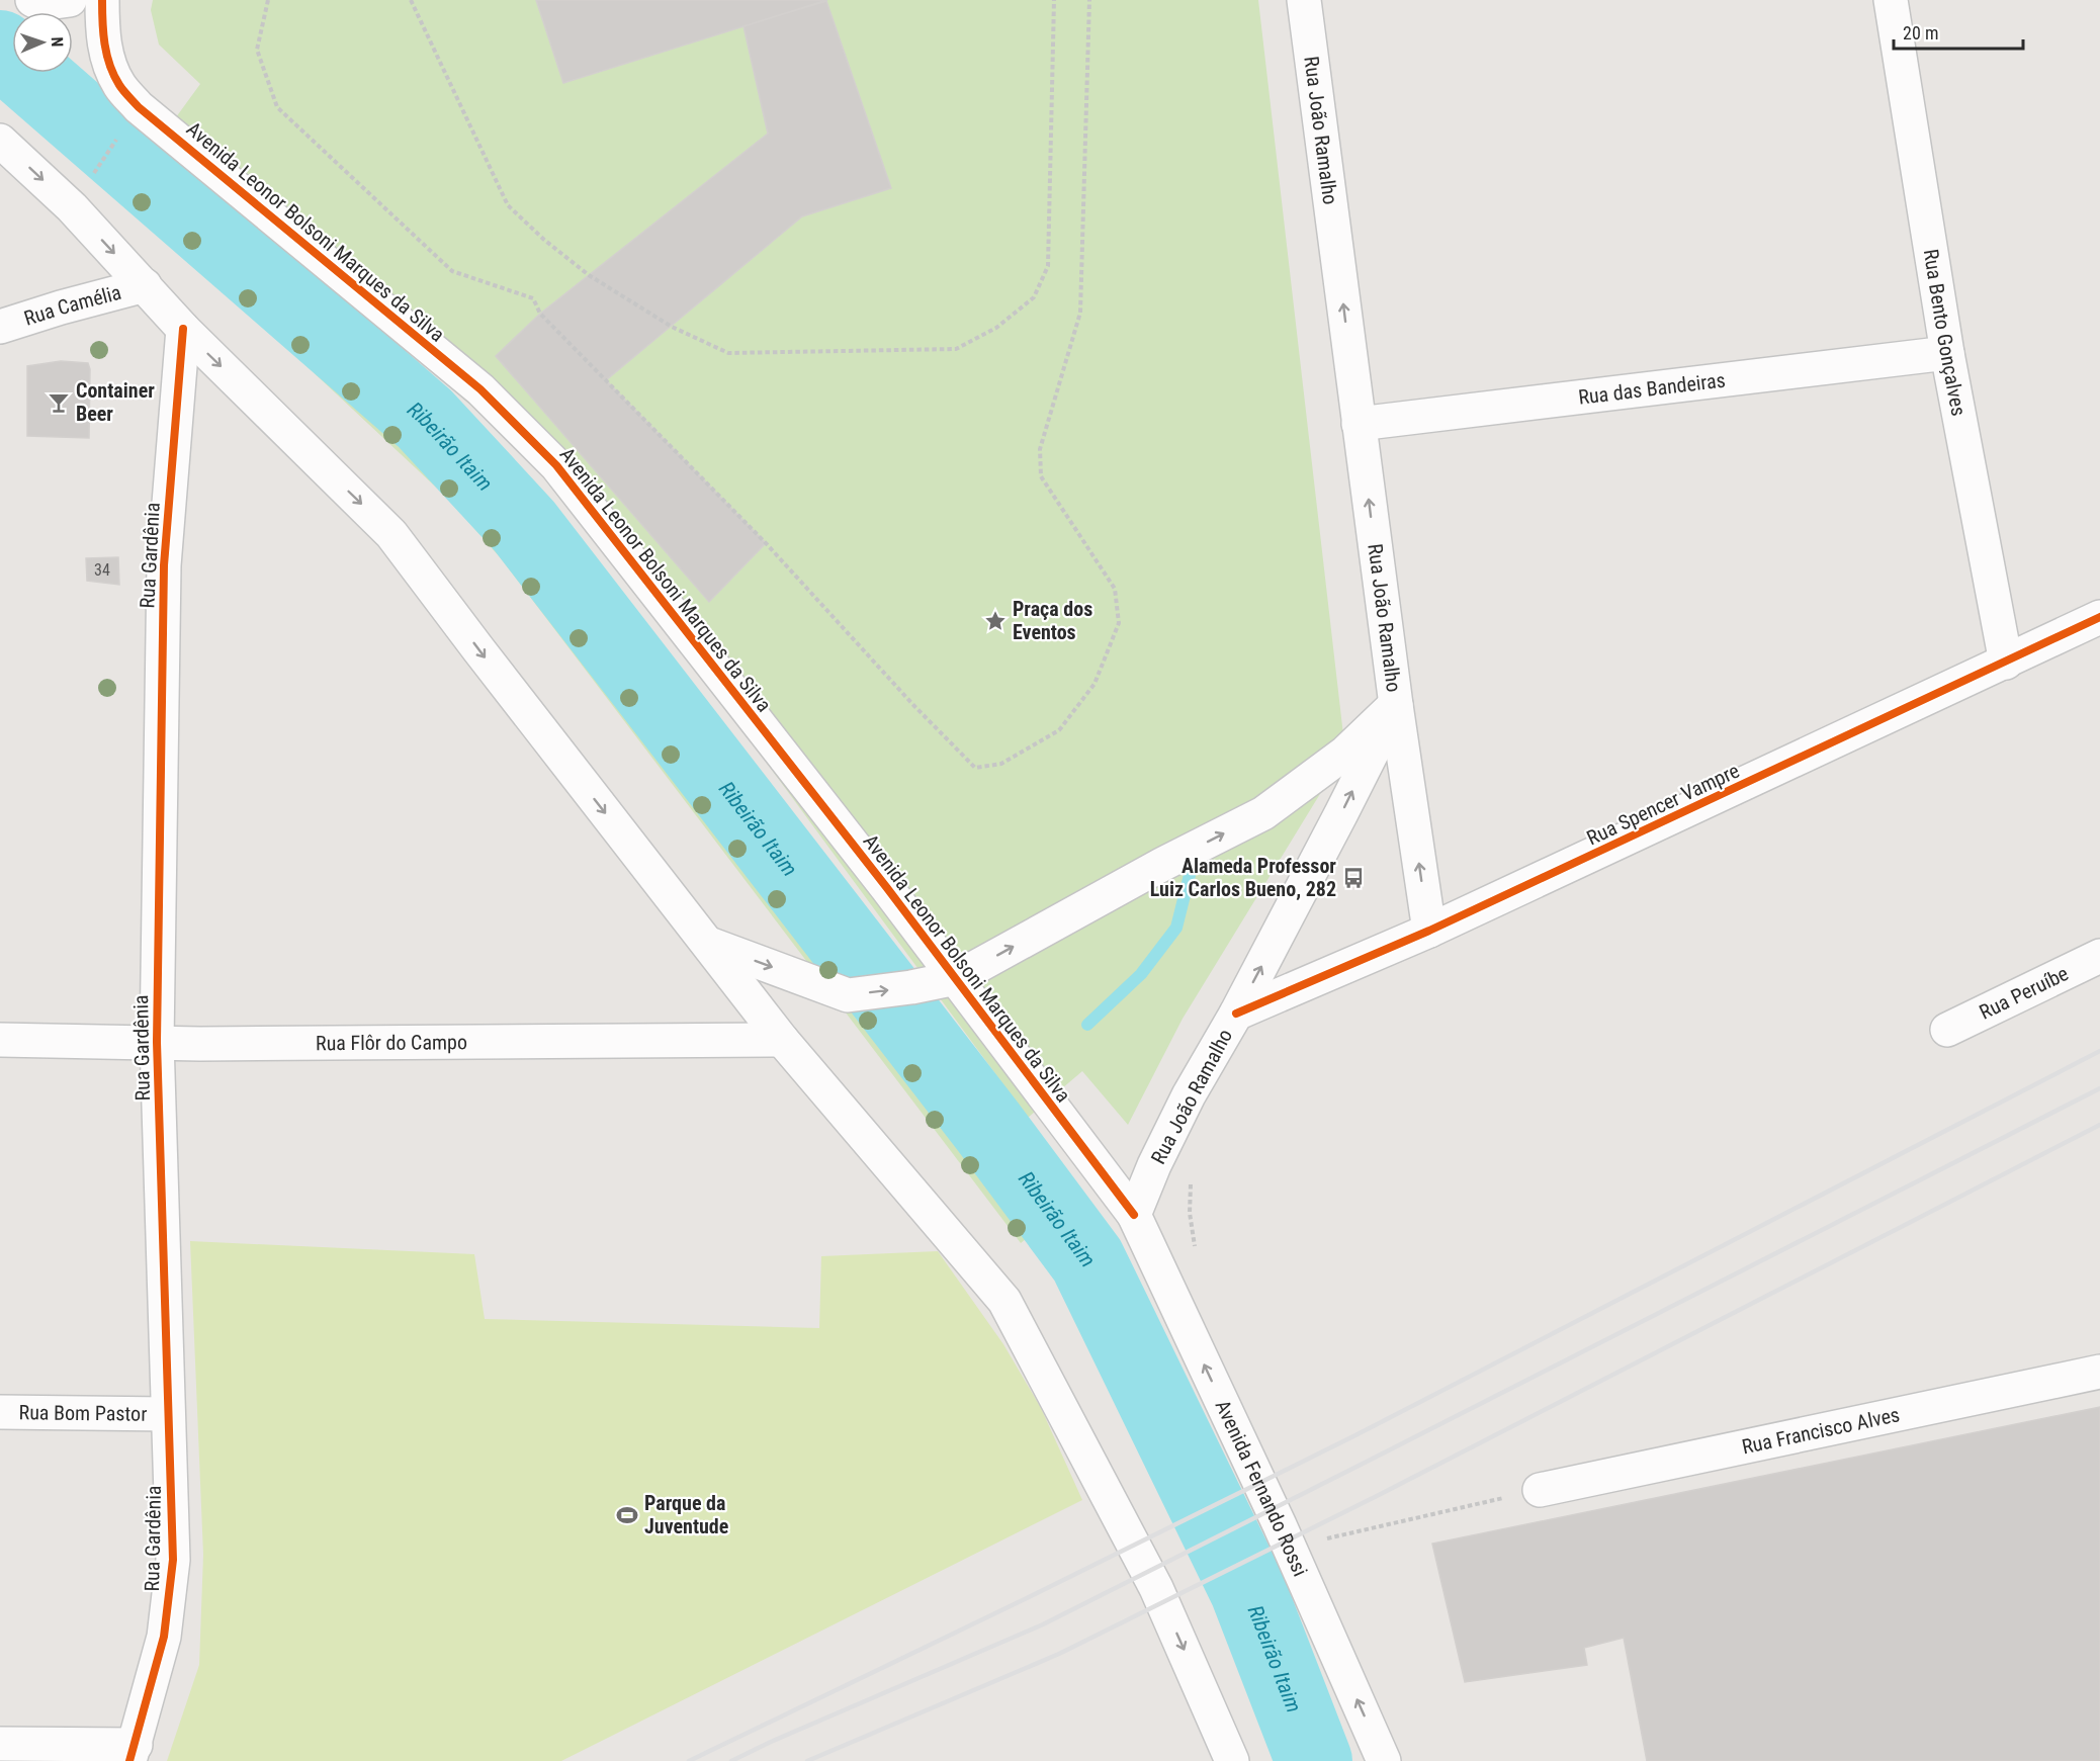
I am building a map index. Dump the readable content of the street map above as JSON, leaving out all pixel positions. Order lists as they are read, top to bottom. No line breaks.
{"streets":{"street":["Rua João Ramalho","Avenida Leonor Bolsoni Marques da Silva","Rua Camélia","Rua Bento Gonçalves","Rua das Bandeiras","Rua Gardênia","Rua Spencer Vampre","Rua Peruíbe","Rua Flôr do Campo","Rua Bom Pastor","Rua Francisco Alves","Avenida Fernando Rossi"]},"crossings":[["Rua João Ramalho","Avenida Leonor Bolsoni Marques da Silva"],["Rua João Ramalho","Rua das Bandeiras"],["Rua João Ramalho","Rua Spencer Vampre"],["Rua João Ramalho","Avenida Fernando Rossi"],["Avenida Leonor Bolsoni Marques da Silva","Avenida Fernando Rossi"],["Rua Bento Gonçalves","Rua das Bandeiras"],["Rua Bento Gonçalves","Rua Spencer Vampre"],["Rua Gardênia","Rua Flôr do Campo"],["Rua Gardênia","Rua Bom Pastor"]],"one_way":["Rua João Ramalho"],"water":["Ribeirão Itaim"],"places":{"bar":["Container Beer"],"place":["Praça dos Eventos"],"bus stop":["Alameda Professor Luiz Carlos Bueno, 282"],"sports":["Parque da Juventude"]},"house_numbers":["34"],"scale_bar":"20 m","north":"right"}
